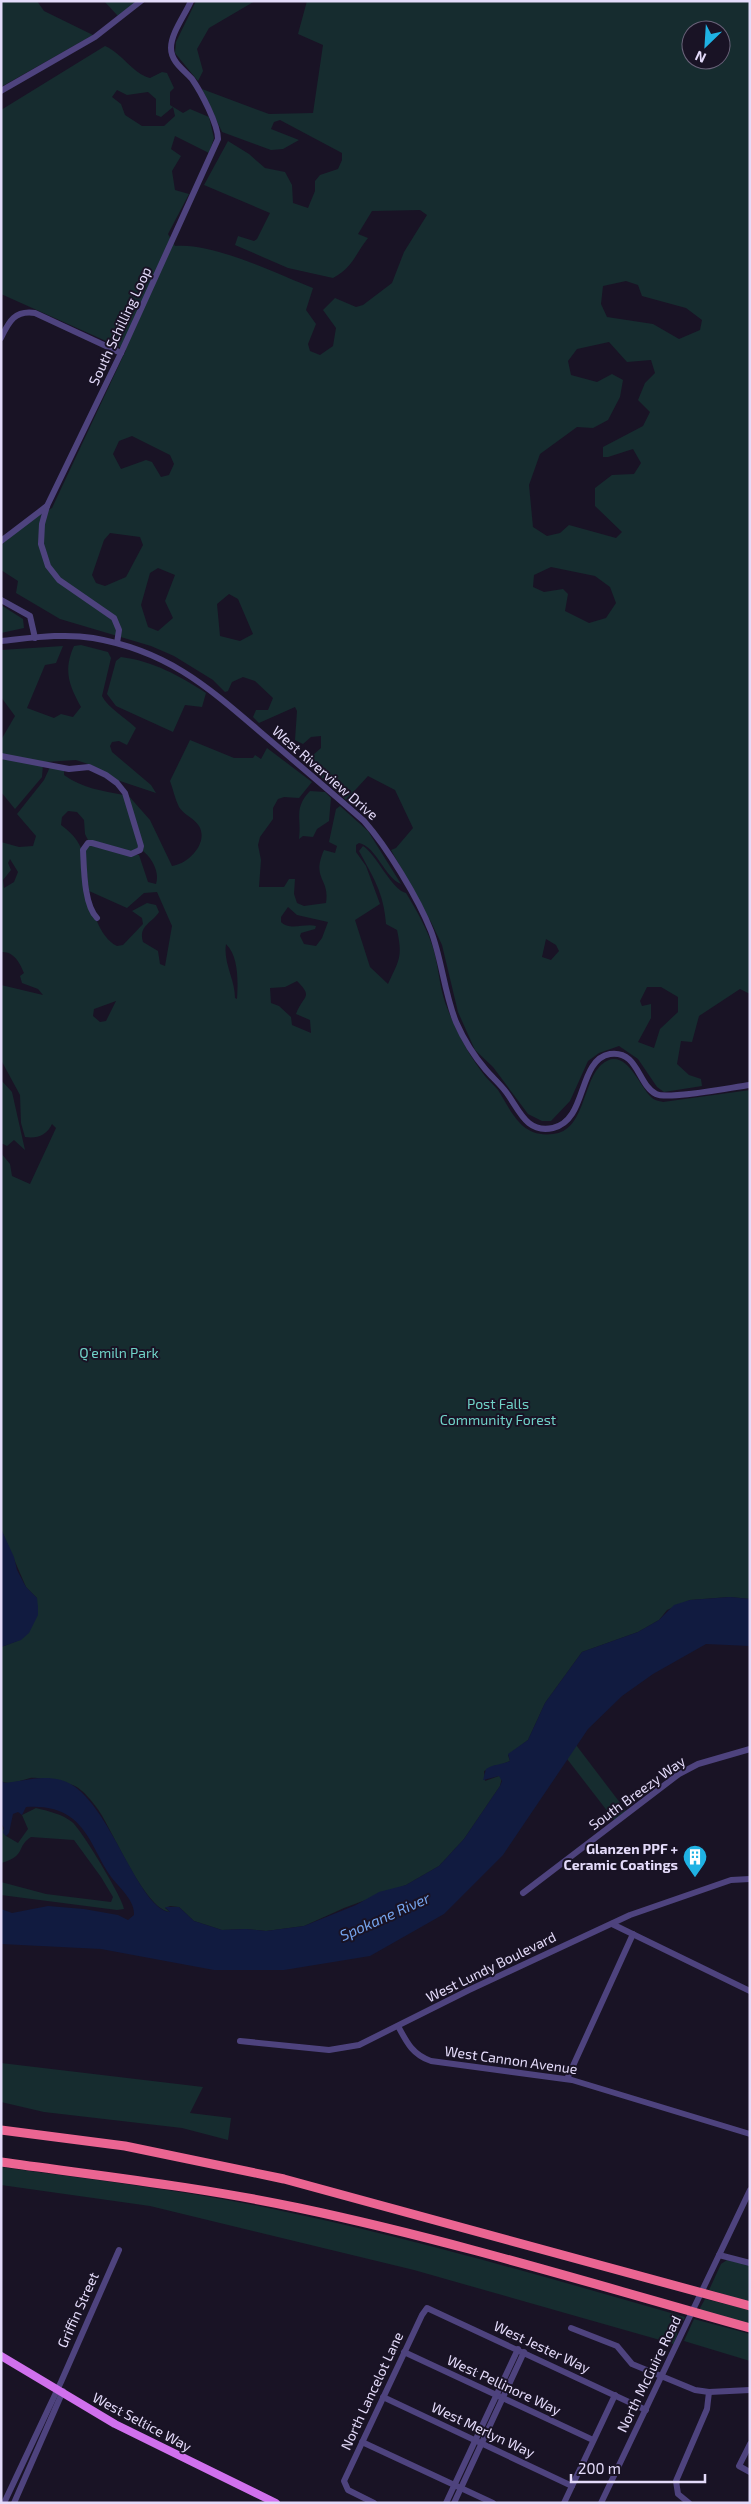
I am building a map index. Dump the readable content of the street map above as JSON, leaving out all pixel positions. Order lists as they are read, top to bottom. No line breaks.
{"streets":{"main road":["West Seltice Way"],"street":["South Schilling Loop","West Riverview Drive","South Breezy Way","West Lundy Boulevard","West Cannon Avenue","Griffin Street","West Jester Way","North McGuire Road","West Pellinore Way","North Lancelot Lane","West Merlyn Way"]},"crossings":[["South Schilling Loop","West Riverview Drive"],["West Lundy Boulevard","West Cannon Avenue"],["Griffin Street","West Seltice Way"],["West Jester Way","North McGuire Road"],["West Jester Way","North Lancelot Lane"],["West Pellinore Way","North Lancelot Lane"],["North Lancelot Lane","West Merlyn Way"]],"water":["Spokane River"],"parks":["Q'emiln Park","Post Falls Community Forest"],"places":{"building":["Glanzen PPF + Ceramic Coatings"]},"scale_bar":"200 m","north":"bottom left"}
